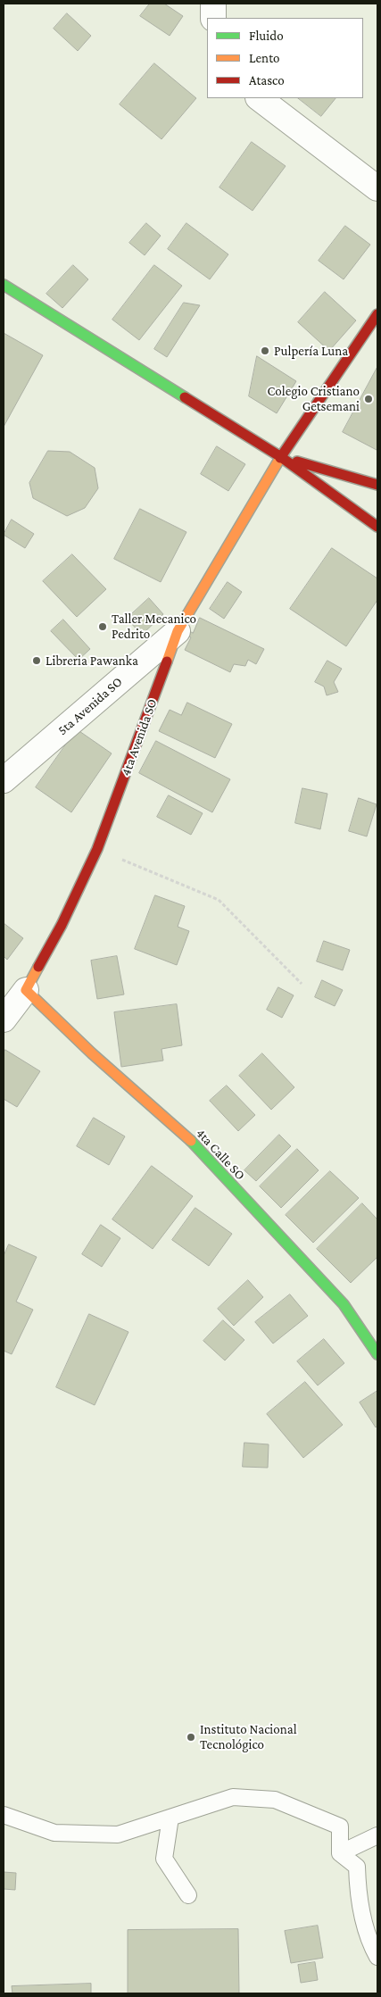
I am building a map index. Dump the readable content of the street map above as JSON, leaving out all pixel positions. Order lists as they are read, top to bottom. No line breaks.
{"streets":{"street":["5ta Avenida SO","4ta Avenida SO","4ta Calle SO"]},"crossings":[["5ta Avenida SO","4ta Avenida SO"],["4ta Avenida SO","4ta Calle SO"]],"places":["Pulpería Luna","Colegio Cristiano Getsemani","Taller Mecanico Pedrito","Libreria Pawanka","Instituto Nacional Tecnológico"],"legend":["Fluido","Lento","Atasco"]}
